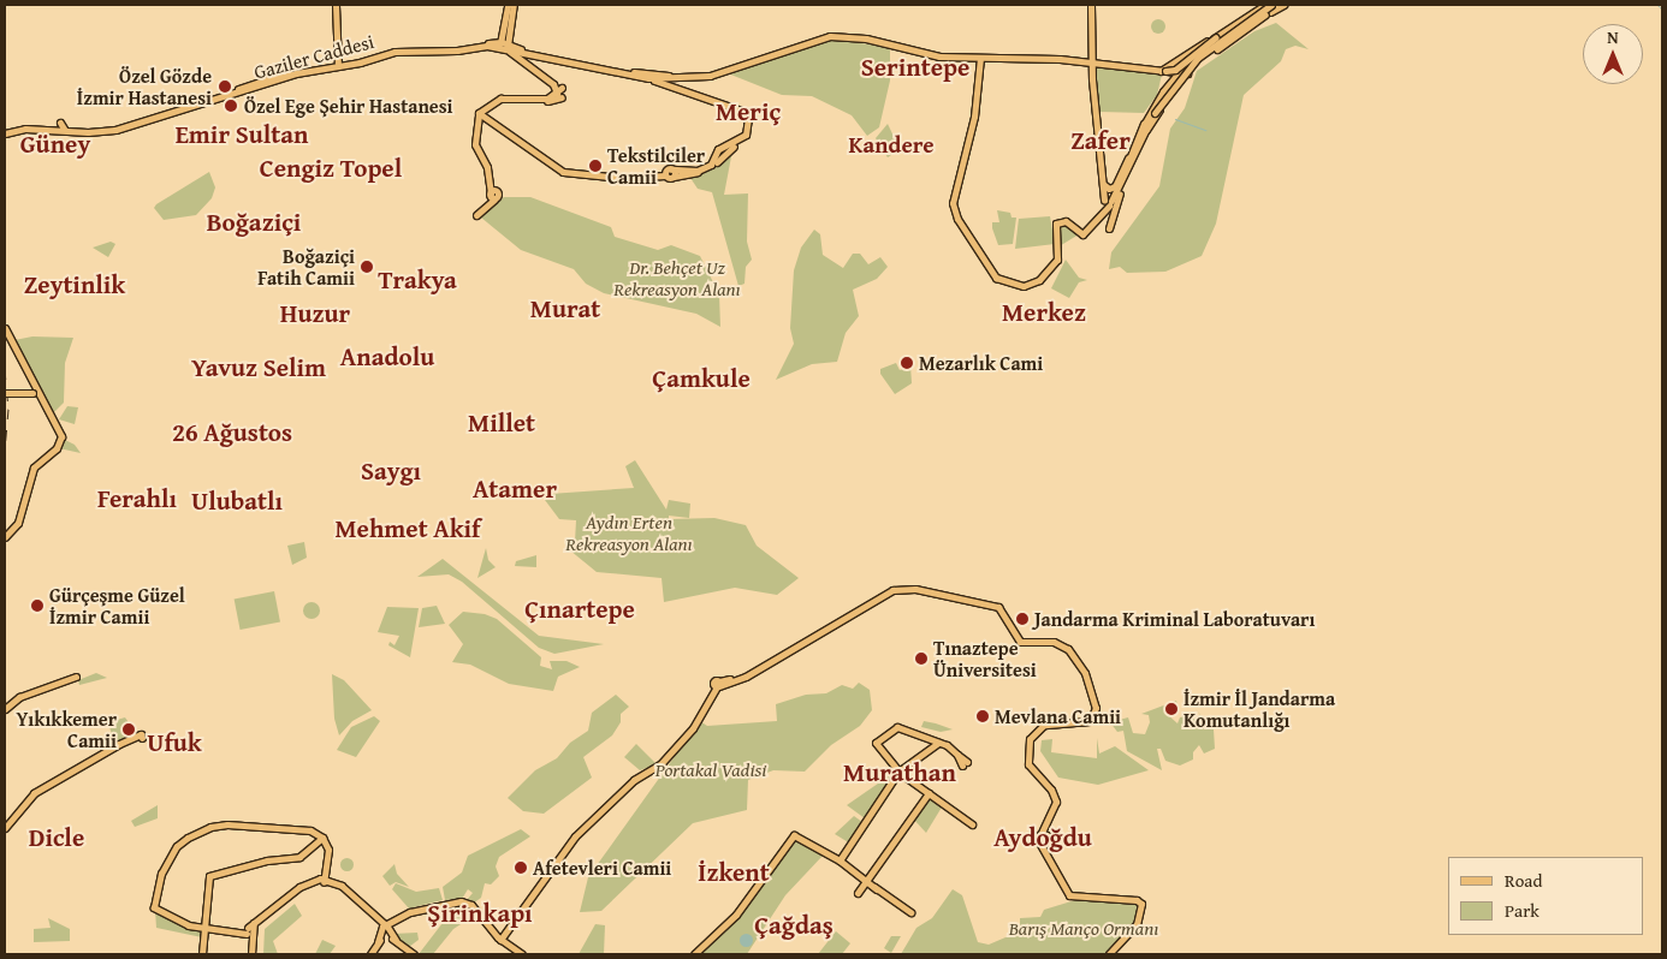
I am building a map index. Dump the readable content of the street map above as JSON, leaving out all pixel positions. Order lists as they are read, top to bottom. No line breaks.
{"streets":{"main road":["Gaziler Caddesi"]},"districts":["Serintepe","Meriç","Emir Sultan","Zafer","Güney","Kandere","Cengiz Topel","Boğaziçi","Trakya","Zeytinlik","Murat","Merkez","Huzur","Anadolu","Yavuz Selim","Çamkule","Millet","26 Ağustos","Saygı","Atamer","Ferahlı","Ulubatlı","Mehmet Akif","Çınartepe","Ufuk","Murathan","Dicle","Aydoğdu","İzkent","Şirinkapı","Çağdaş"],"parks":["Dr. Behçet Uz Rekreasyon Alanı","Aydın Erten Rekreasyon Alanı","Portakal Vadisi","Barış Manço Ormanı"],"places":["Özel Gözde İzmir Hastanesi","Özel Ege Şehir Hastanesi","Tekstilciler Camii","Boğaziçi Fatih Camii","Mezarlık Cami","Gürçeşme Güzel İzmir Camii","Jandarma Kriminal Laboratuvarı","Tınaztepe Üniversitesi","İzmir İl Jandarma Komutanlığı","Mevlana Camii","Yıkıkkemer Camii","Afetevleri Camii"],"legend":["Road","Park"],"north":"top"}
